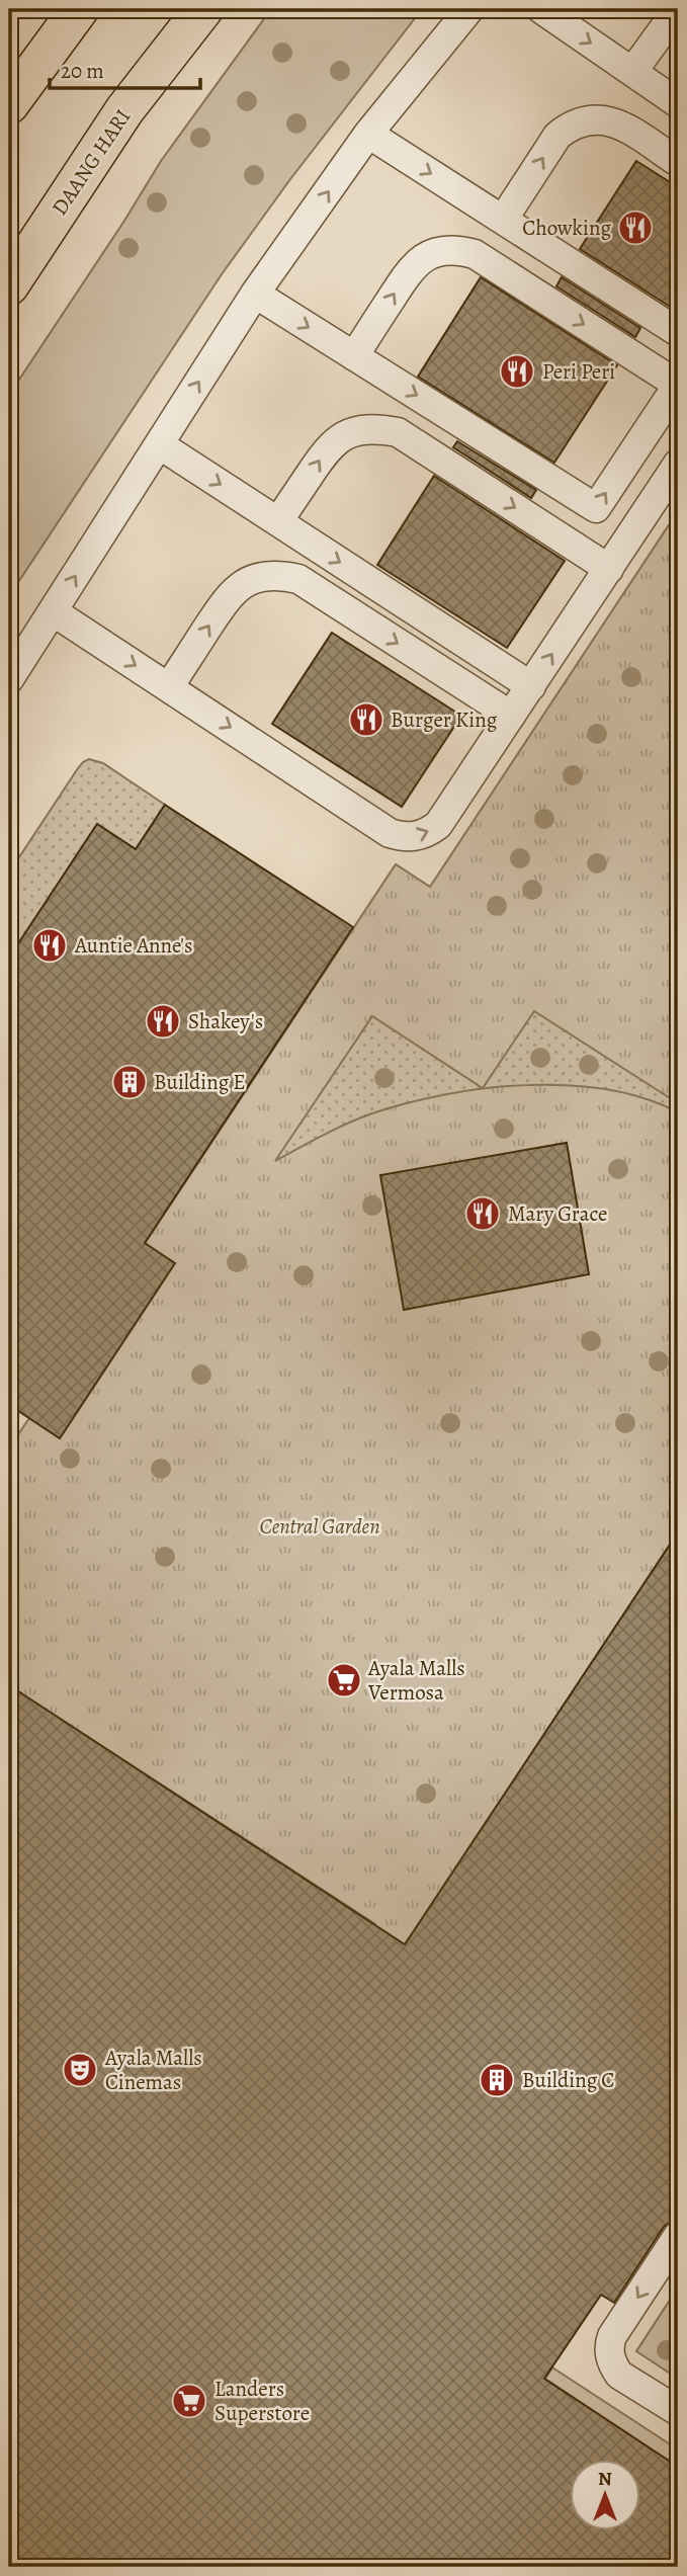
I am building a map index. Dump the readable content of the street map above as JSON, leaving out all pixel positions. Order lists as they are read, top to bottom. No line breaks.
{"streets":{"main road":["DAANG HARI"]},"parks":["Central Garden"],"places":{"restaurant":["Chowking","Peri Peri","Burger King","Auntie Anne's","Shakey's","Mary Grace"],"building":["Building E","Building C"],"supermarket":["Ayala Malls Vermosa","Landers Superstore"],"theatre":["Ayala Malls Cinemas"]},"scale_bar":"20 m","north":"top"}
